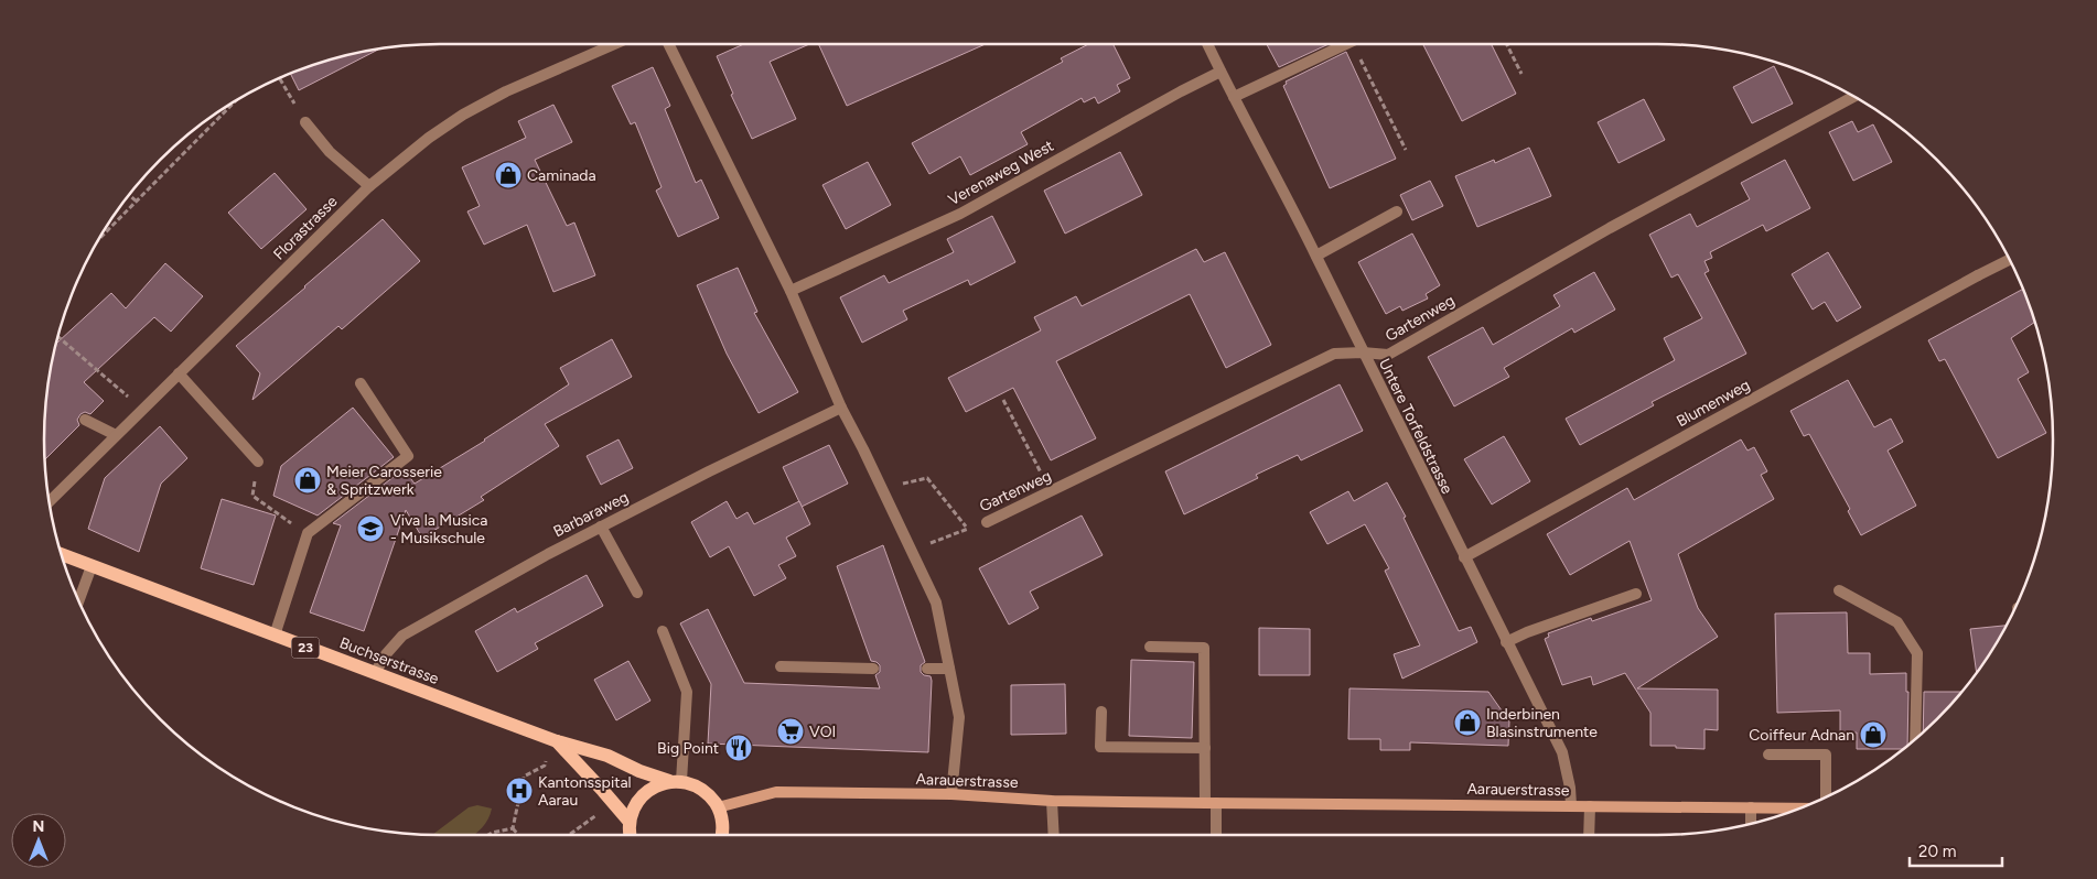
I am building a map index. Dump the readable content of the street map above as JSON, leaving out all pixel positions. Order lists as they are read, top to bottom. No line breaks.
{"streets":{"main road":["23","Buchserstrasse","Aarauerstrasse"],"street":["Verenaweg West","Florastrasse","Gartenweg","Blumenweg","Untere Torfeldstrasse","Barbaraweg"]},"crossings":[["Verenaweg West","Untere Torfeldstrasse"],["Gartenweg","Untere Torfeldstrasse"],["Blumenweg","Untere Torfeldstrasse"],["Untere Torfeldstrasse","Aarauerstrasse"],["Barbaraweg","Buchserstrasse"],["23","Buchserstrasse"],["23","Aarauerstrasse"]],"places":{"shop":["Caminada","Meier Carosserie & Spritzwerk","Inderbinen Blasinstrumente","Coiffeur Adnan"],"school or university":["Viva la Musica - Musikschule"],"supermarket":["VOI"],"restaurant":["Big Point"],"hospital":["Kantonsspital Aarau"]},"scale_bar":"20 m","north":"top"}
